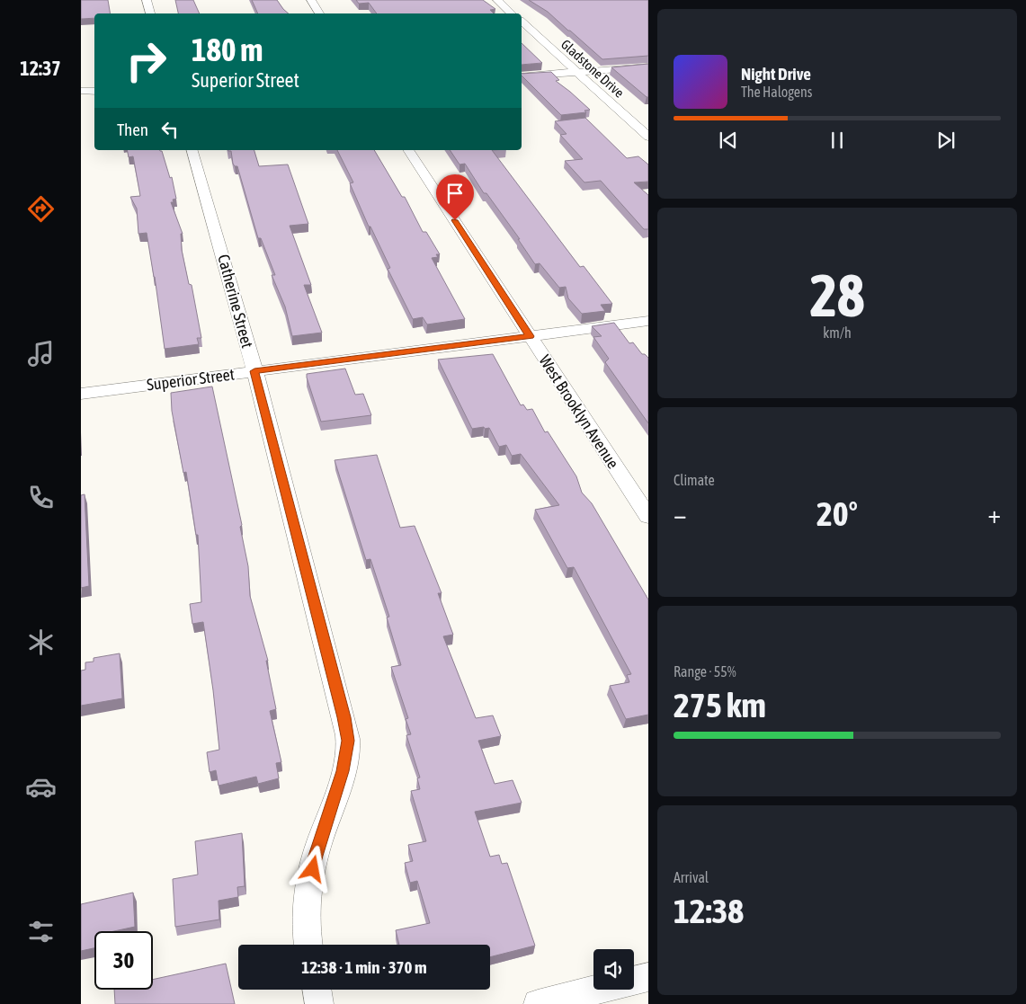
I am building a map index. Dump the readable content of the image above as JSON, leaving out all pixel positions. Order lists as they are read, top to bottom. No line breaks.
{"streets":{"street":["Gladstone Drive","Catherine Street","Superior Street","West Brooklyn Avenue"]},"crossings":[["Catherine Street","Superior Street"],["Superior Street","West Brooklyn Avenue"]],"page":{"tabs":"12:37","turn":["180 m","Superior Street"],"song":["Night Drive","The Halogens"],"then":"Then","tile":[["28","km/h"],"Climate",["Range · 55%","275 km"],["Arrival","12:38"]],"heat":["−","20°","+"],"limit":"30","trip":"12:38 · 1 min · 370 m"}}
